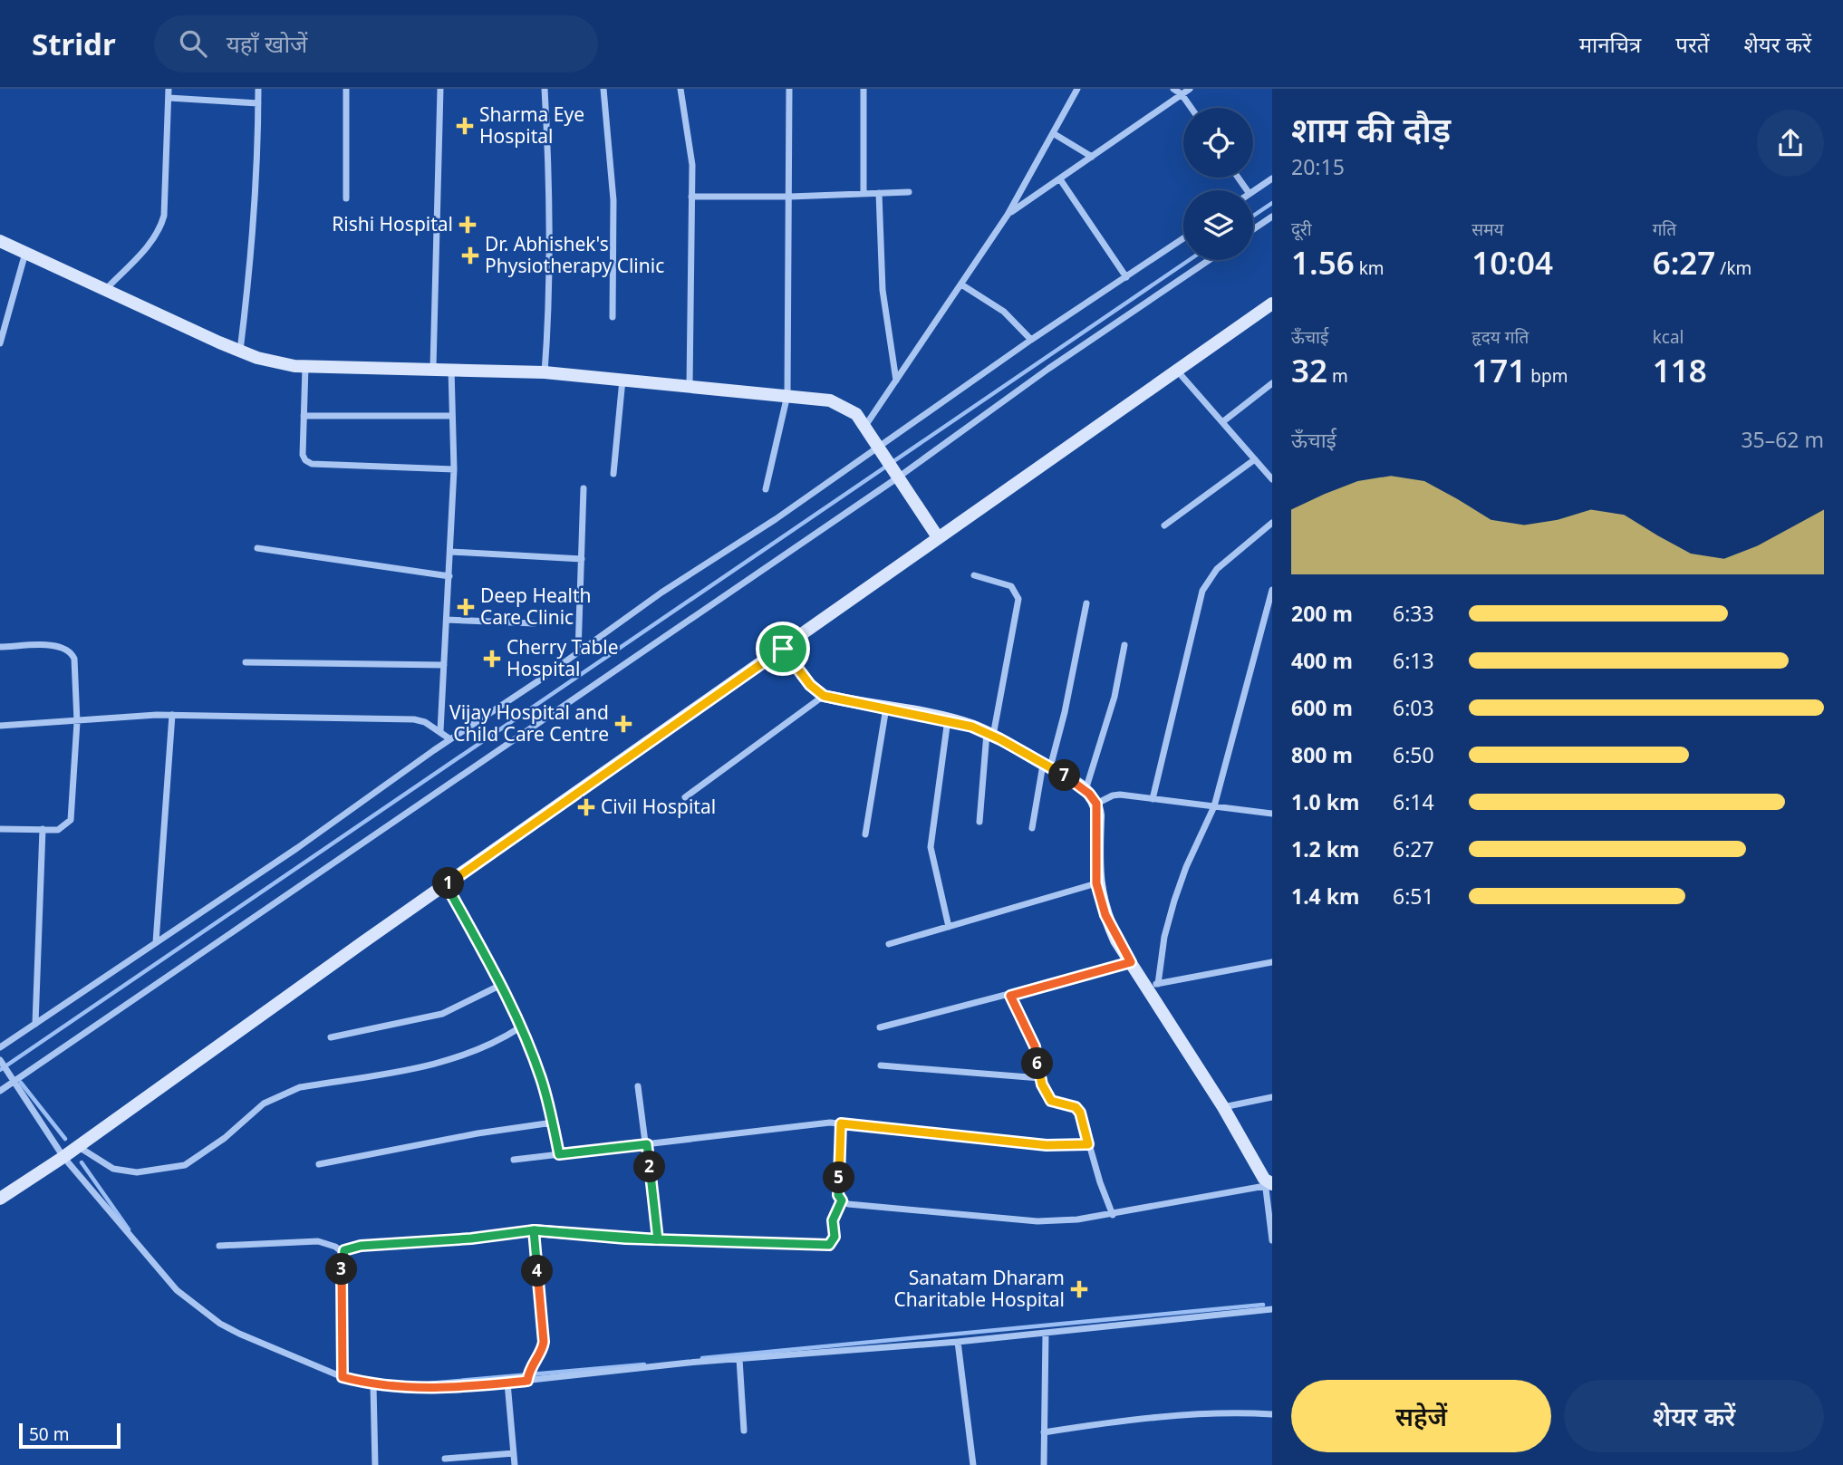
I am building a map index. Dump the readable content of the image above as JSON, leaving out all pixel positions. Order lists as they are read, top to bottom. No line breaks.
{"places":{"health":["Sharma Eye Hospital","Rishi Hospital","Dr. Abhishek's Physiotherapy Clinic","Deep Health Care Clinic","Cherry Table Hospital","Vijay Hospital and Child Care Centre","Civil Hospital","Sanatam Dharam Charitable Hospital"]},"scale_bar":"50 m","page":{"header":"Stridr","search":"यहाँ खोजें","nav":["मानचित्र","परतें","शेयर करें"],"heading":["शाम की दौड़","20:15"],"stats":[["दूरी","1.56 km"],["समय","10:04"],["गति","6:27 /km"],["ऊँचाई","32 m"],["हृदय गति","171 bpm"],["kcal","118"]],"chart":["ऊँचाई","35–62 m"],"list":[{"name":"200 m","note":"6:33"},{"name":"400 m","note":"6:13"},{"name":"600 m","note":"6:03"},{"name":"800 m","note":"6:50"},{"name":"1.0 km","note":"6:14"},{"name":"1.2 km","note":"6:27"},{"name":"1.4 km","note":"6:51"}],"pins":["7","1","6","2","5","3","4"],"buttons":["सहेजें","शेयर करें"],"scale":"50 m"}}
